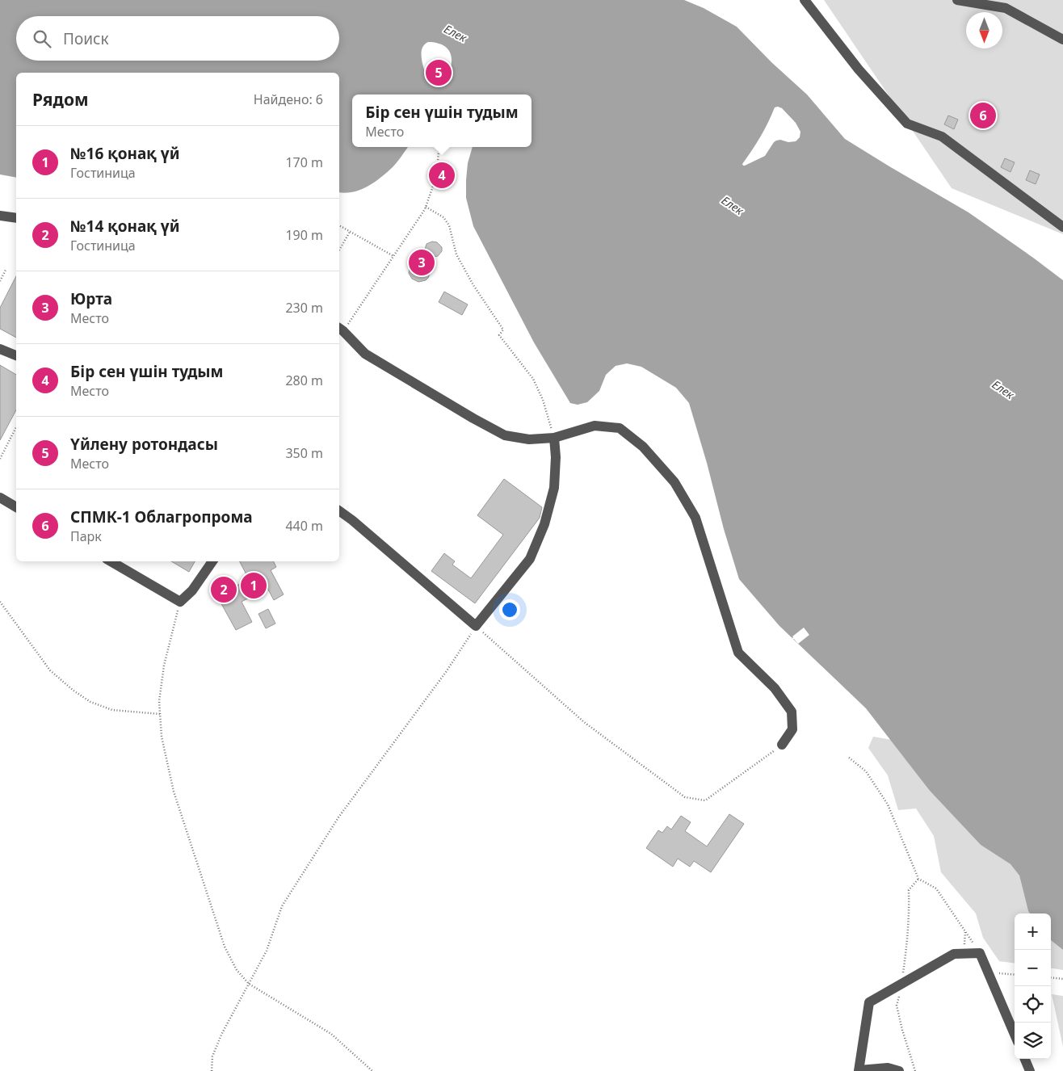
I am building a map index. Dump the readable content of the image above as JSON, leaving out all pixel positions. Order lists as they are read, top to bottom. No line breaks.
{"water":["Елек"],"north":"bottom","page":{"search":"Поиск","pins":["5","6","4","3","1","2"],"heading":["Рядом","Найдено: 6"],"popup":["Бір сен үшін тудым","Место"],"list":[{"mark":"1","name":"№16 қонақ үй","note":"Гостиница","value":"170 m"},{"mark":"2","name":"№14 қонақ үй","note":"Гостиница","value":"190 m"},{"mark":"3","name":"Юрта","note":"Место","value":"230 m"},{"mark":"4","name":"Бір сен үшін тудым","note":"Место","value":"280 m"},{"mark":"5","name":"Үйлену ротондaсы","note":"Место","value":"350 m"},{"mark":"6","name":"СПМК-1 Облагропрома","note":"Парк","value":"440 m"}],"map_buttons":["+","−"]}}
